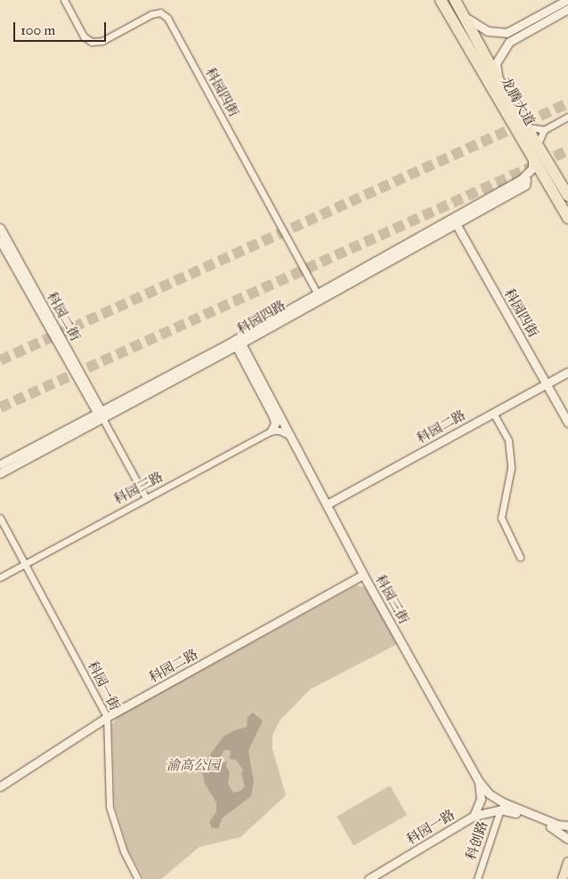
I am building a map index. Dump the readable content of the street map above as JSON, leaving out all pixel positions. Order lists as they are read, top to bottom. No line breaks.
{"streets":{"highway":["龙腾大道"],"street":["科园四街","科园二街","科园四路","科园二路","科园三路","科园三街","科园一街","科园一路","科创路"]},"crossings":[["科园四街","科园四路"],["科园四街","科园二路"],["龙腾大道","科园四路"],["科园二街","科园四路"],["科园二街","科园三路"],["科园四路","科园三街"],["科园二路","科园三街"],["科园二路","科园一街"],["科园三路","科园一街"],["科园三街","科园一路"]],"parks":["渝高公园"],"scale_bar":"100 m"}
